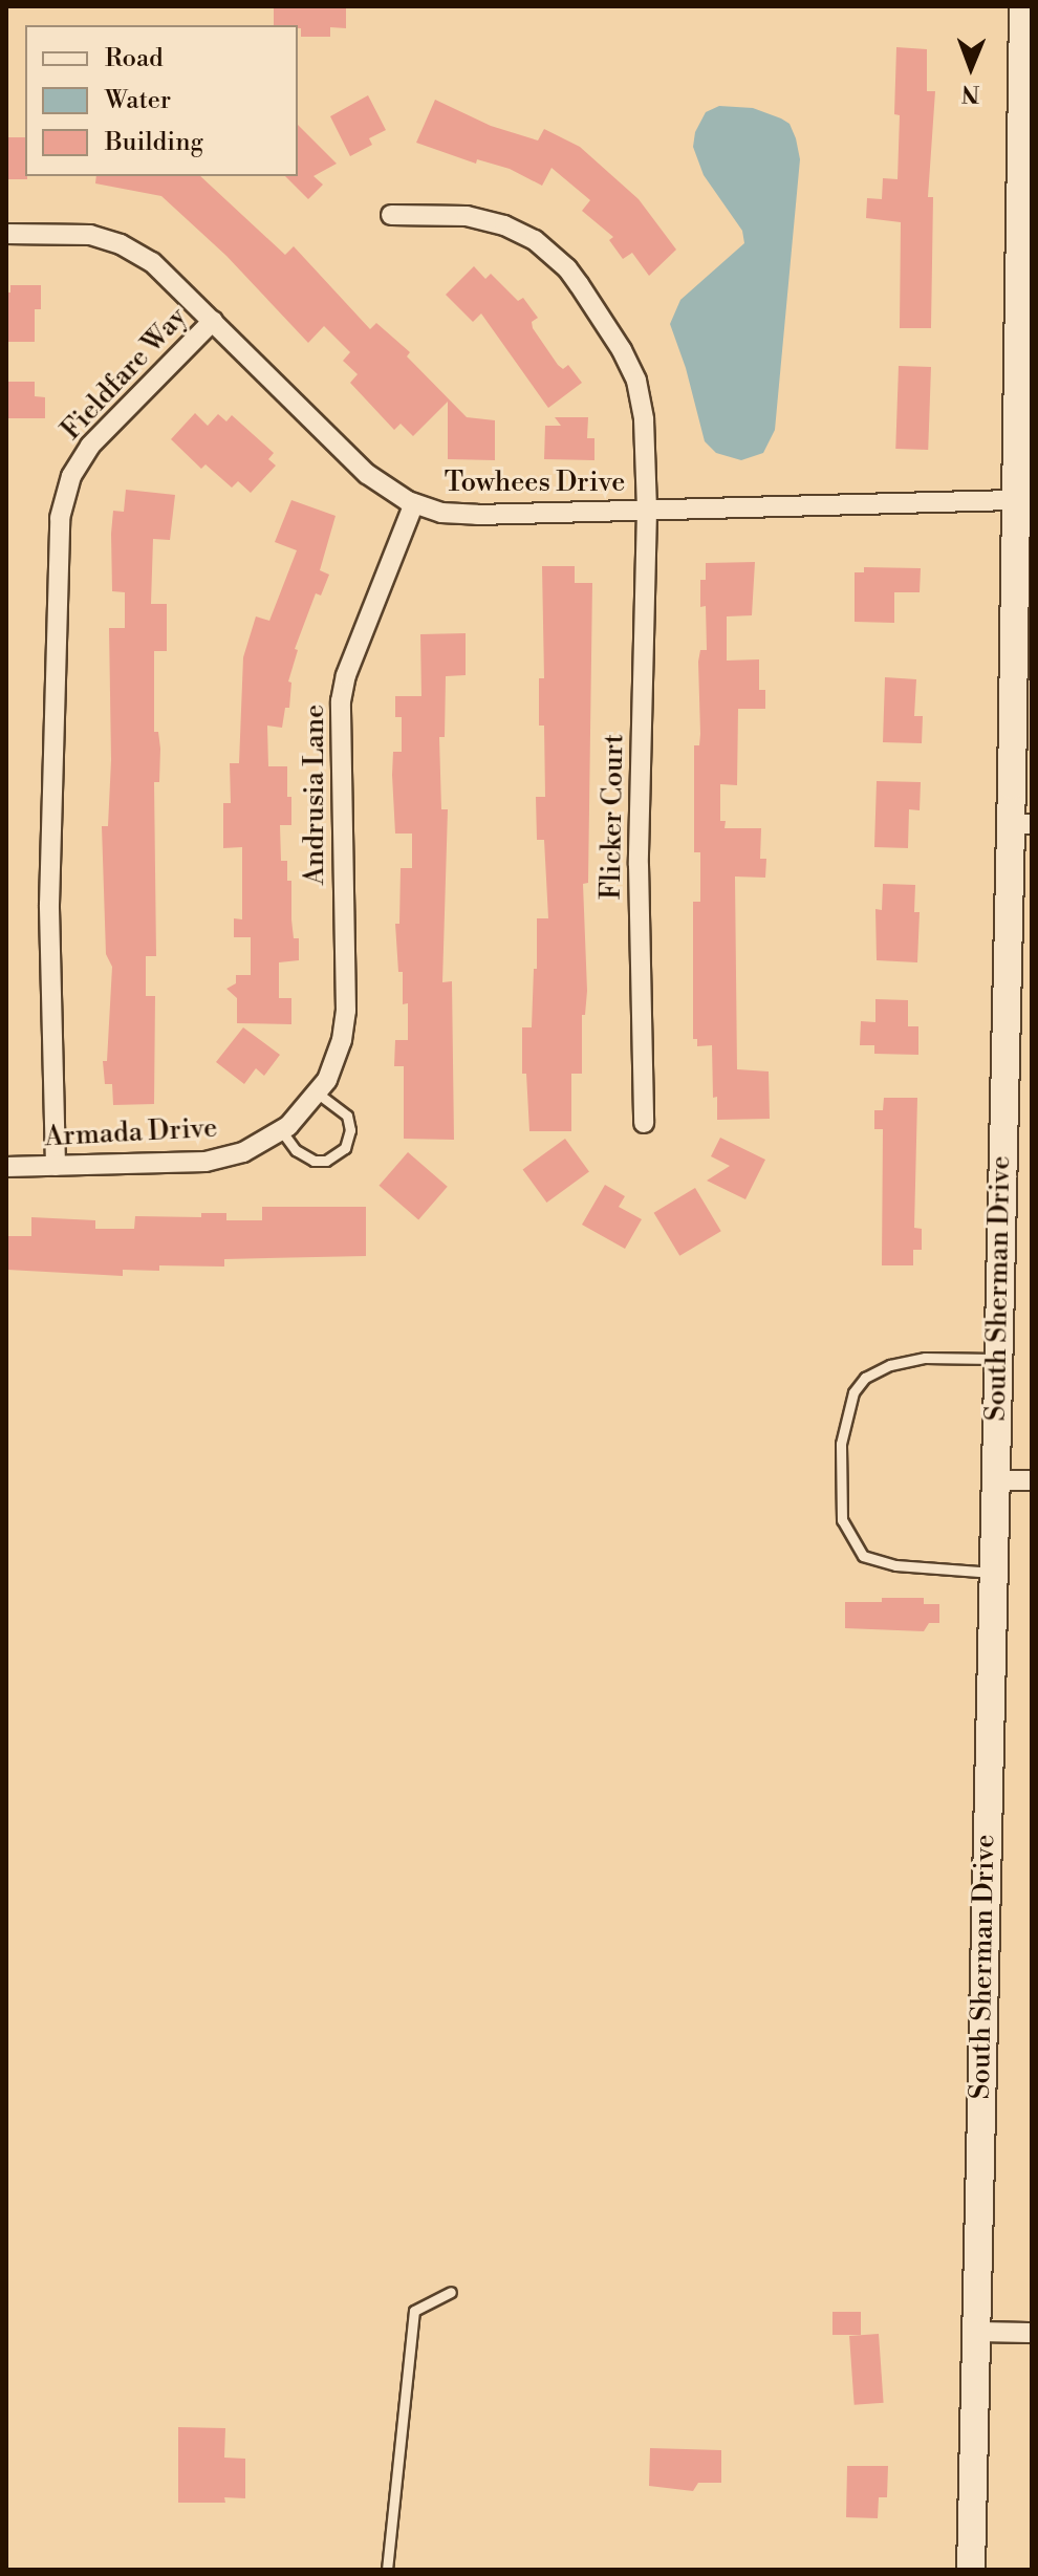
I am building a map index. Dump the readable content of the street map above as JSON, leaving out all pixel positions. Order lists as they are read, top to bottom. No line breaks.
{"streets":{"street":["Fieldfare Way","Towhees Drive","Andrusia Lane","Flicker Court","Armada Drive","South Sherman Drive"]},"crossings":[["Fieldfare Way","Towhees Drive"],["Fieldfare Way","Armada Drive"],["Towhees Drive","Andrusia Lane"],["Towhees Drive","Flicker Court"],["Towhees Drive","South Sherman Drive"],["Andrusia Lane","Armada Drive"]],"legend":["Road","Water","Building"],"north":"bottom"}
